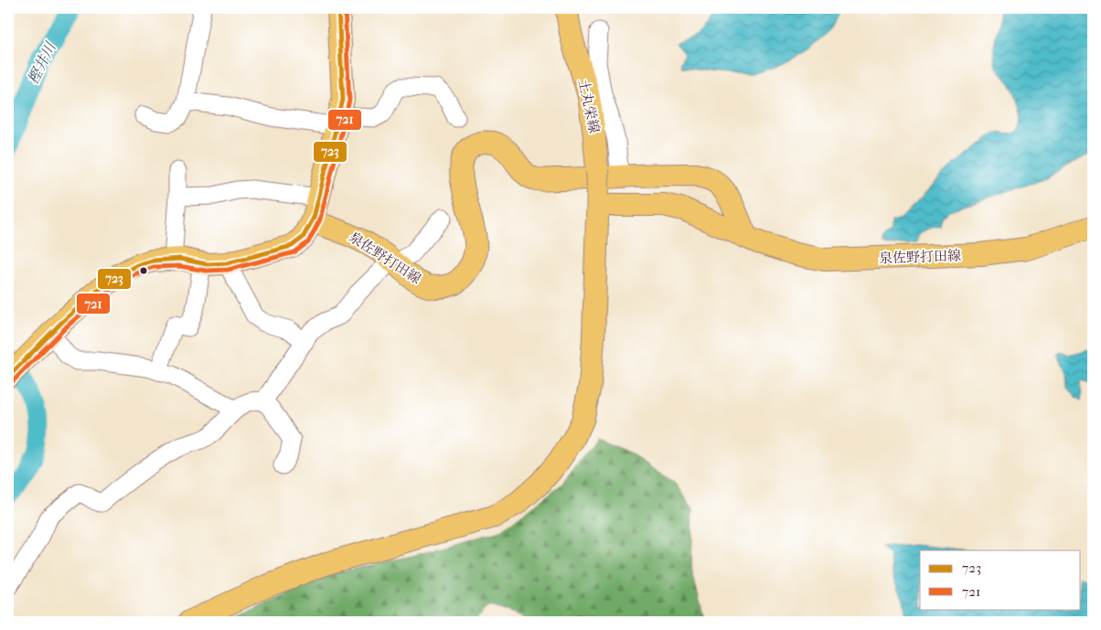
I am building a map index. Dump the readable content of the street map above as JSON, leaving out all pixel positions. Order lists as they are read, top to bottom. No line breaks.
{"streets":{"main road":["土丸栄線","泉佐野打田線"]},"crossings":[["土丸栄線","泉佐野打田線"]],"water":["樫井川"],"lines":["transit line 723","transit line 721"],"legend":["723","721"]}
